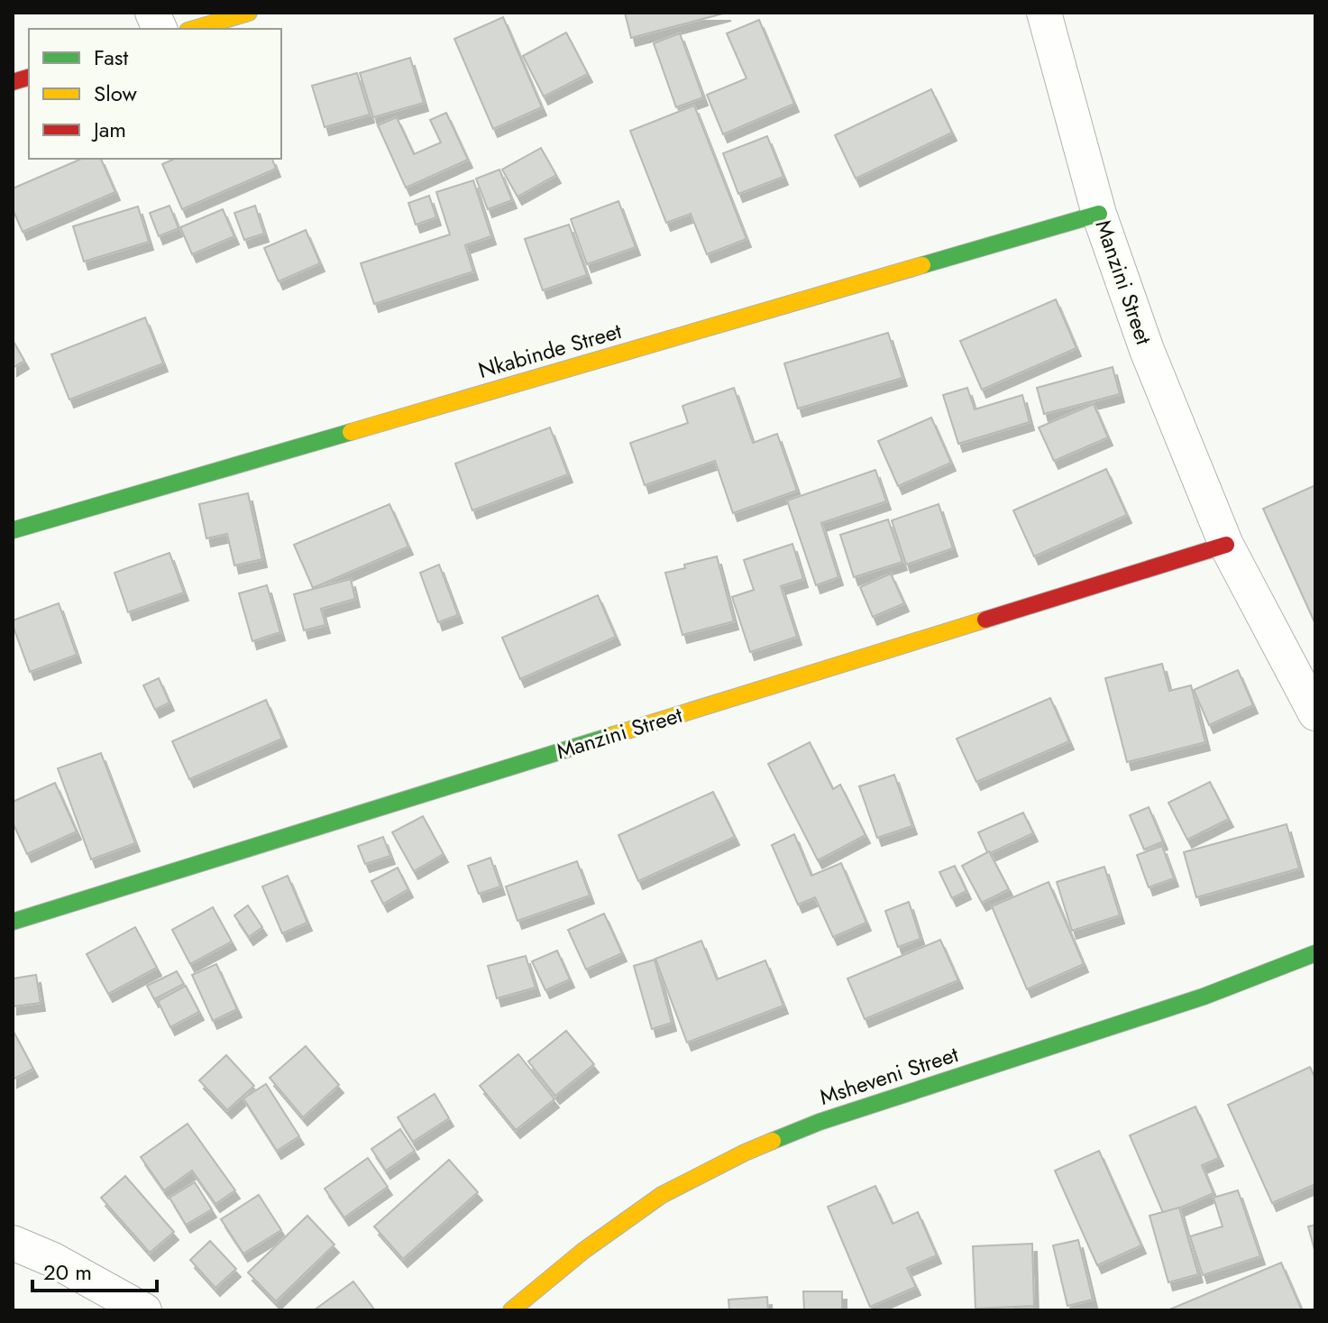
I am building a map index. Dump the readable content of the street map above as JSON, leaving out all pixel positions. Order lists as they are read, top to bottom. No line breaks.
{"streets":{"street":["Manzini Street","Nkabinde Street","Msheveni Street"]},"crossings":[["Manzini Street","Nkabinde Street"]],"legend":["Fast","Slow","Jam"],"scale_bar":"20 m"}
